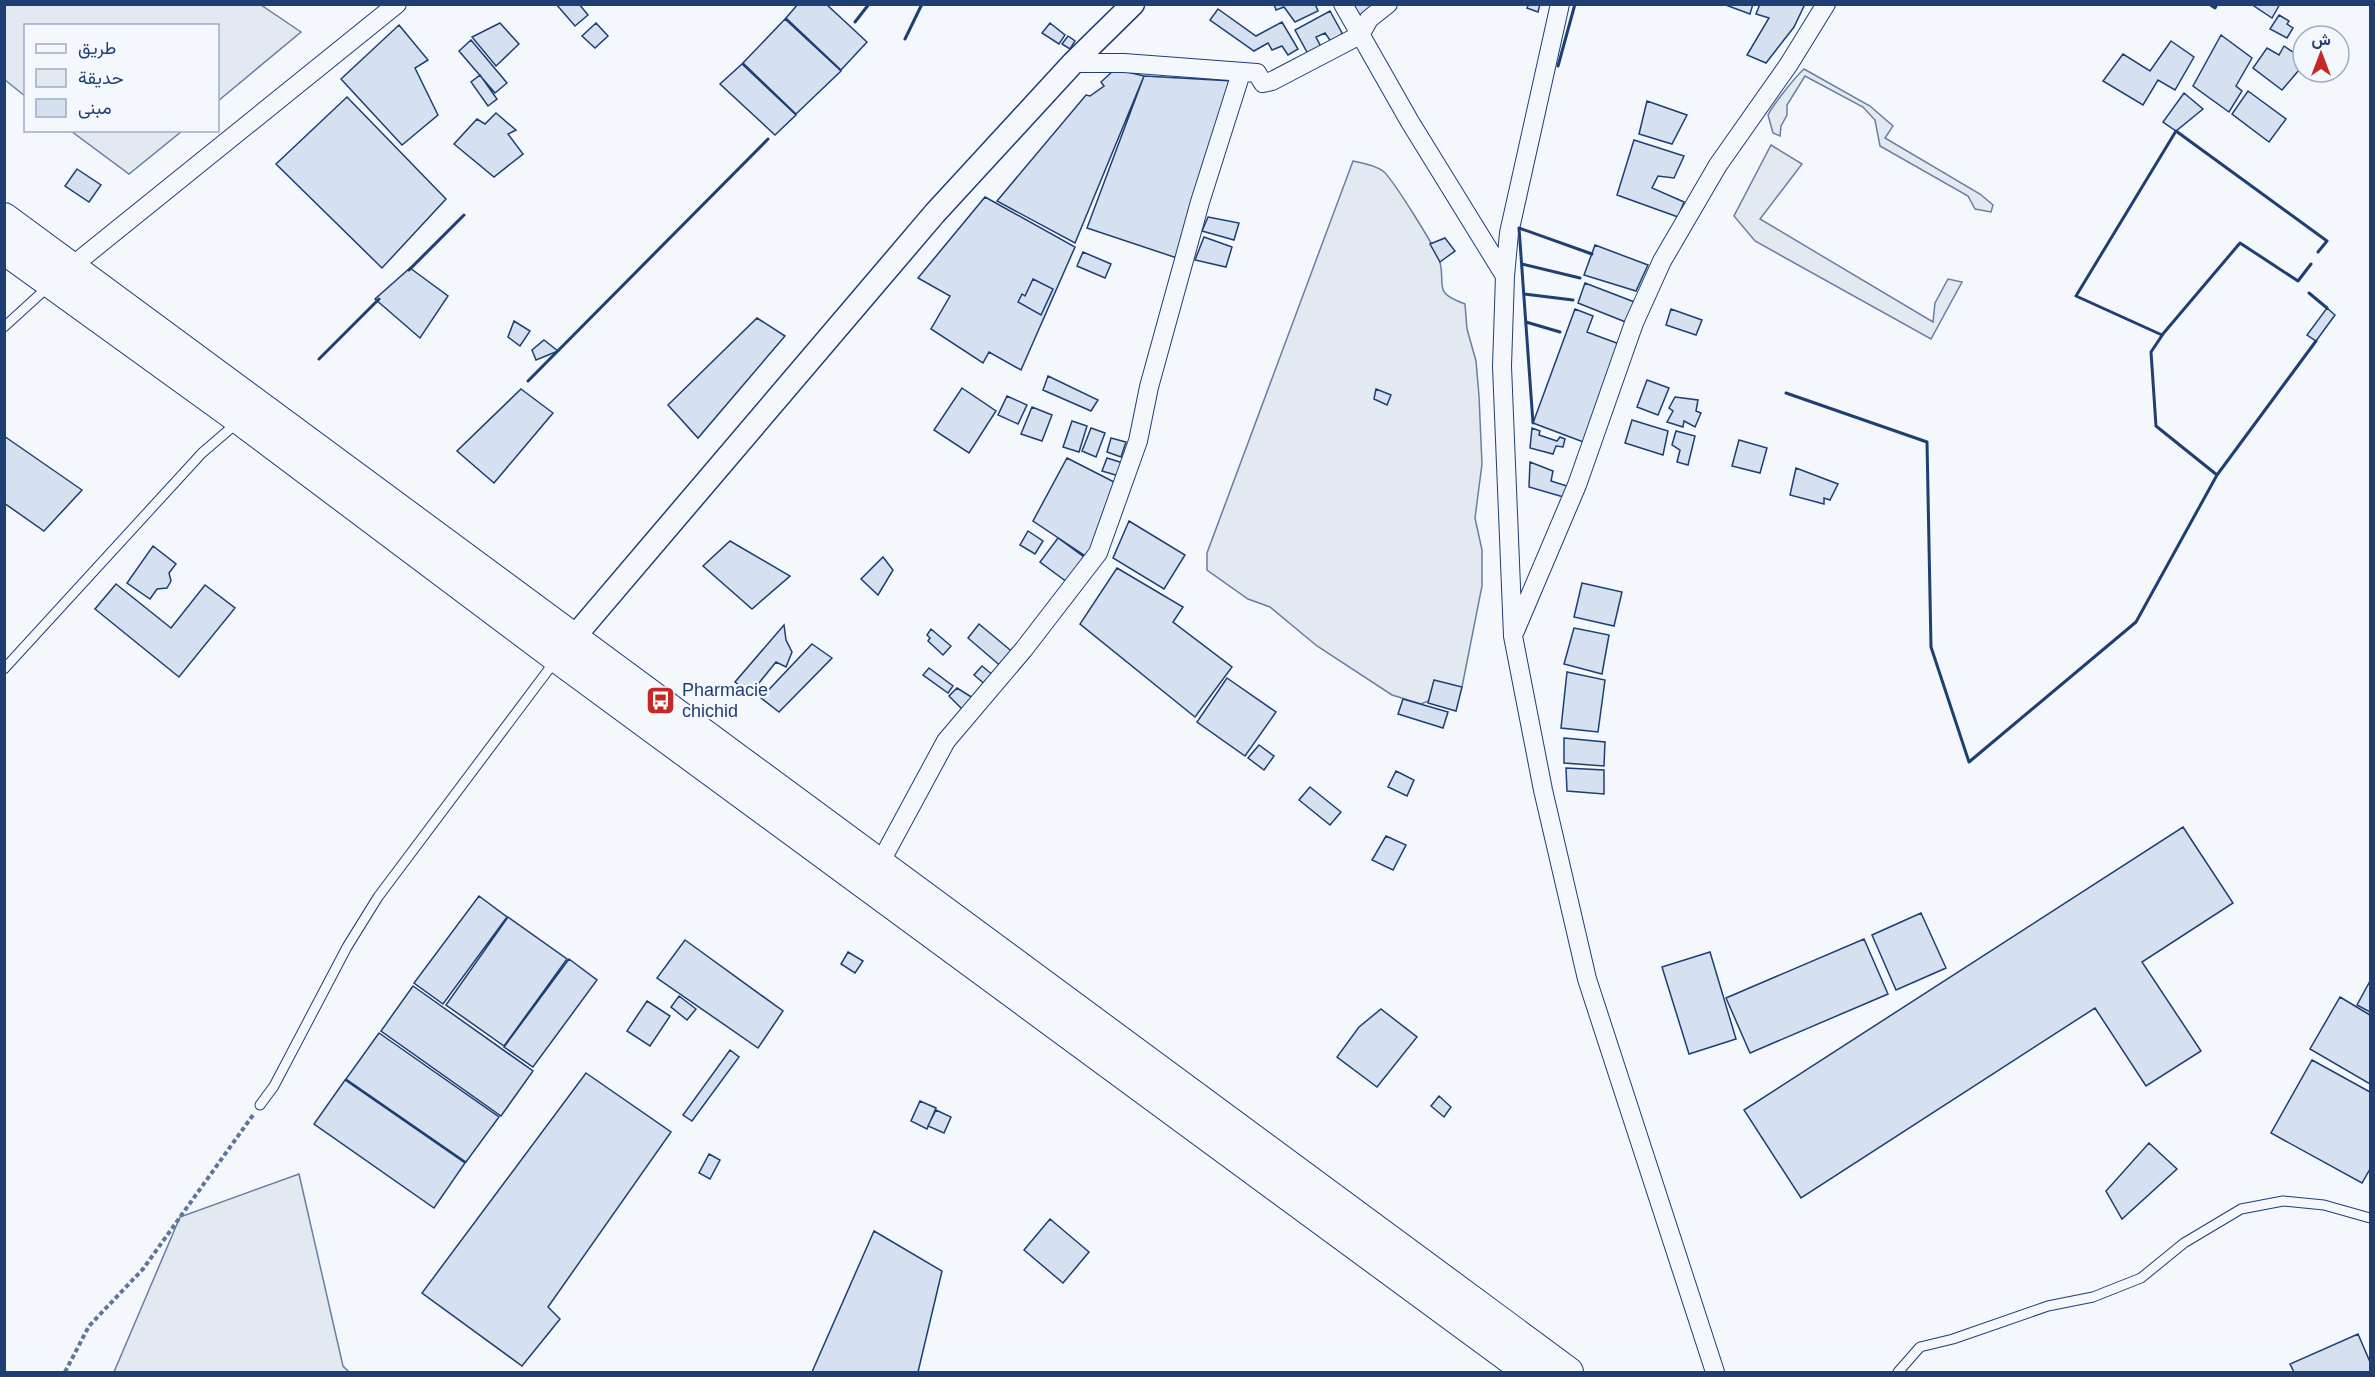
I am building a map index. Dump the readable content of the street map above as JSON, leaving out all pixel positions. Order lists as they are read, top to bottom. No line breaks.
{"places":{"bus stop":["Pharmacie chichid"]},"legend":["طريق","حديقة","مبنى"],"north":"top"}
